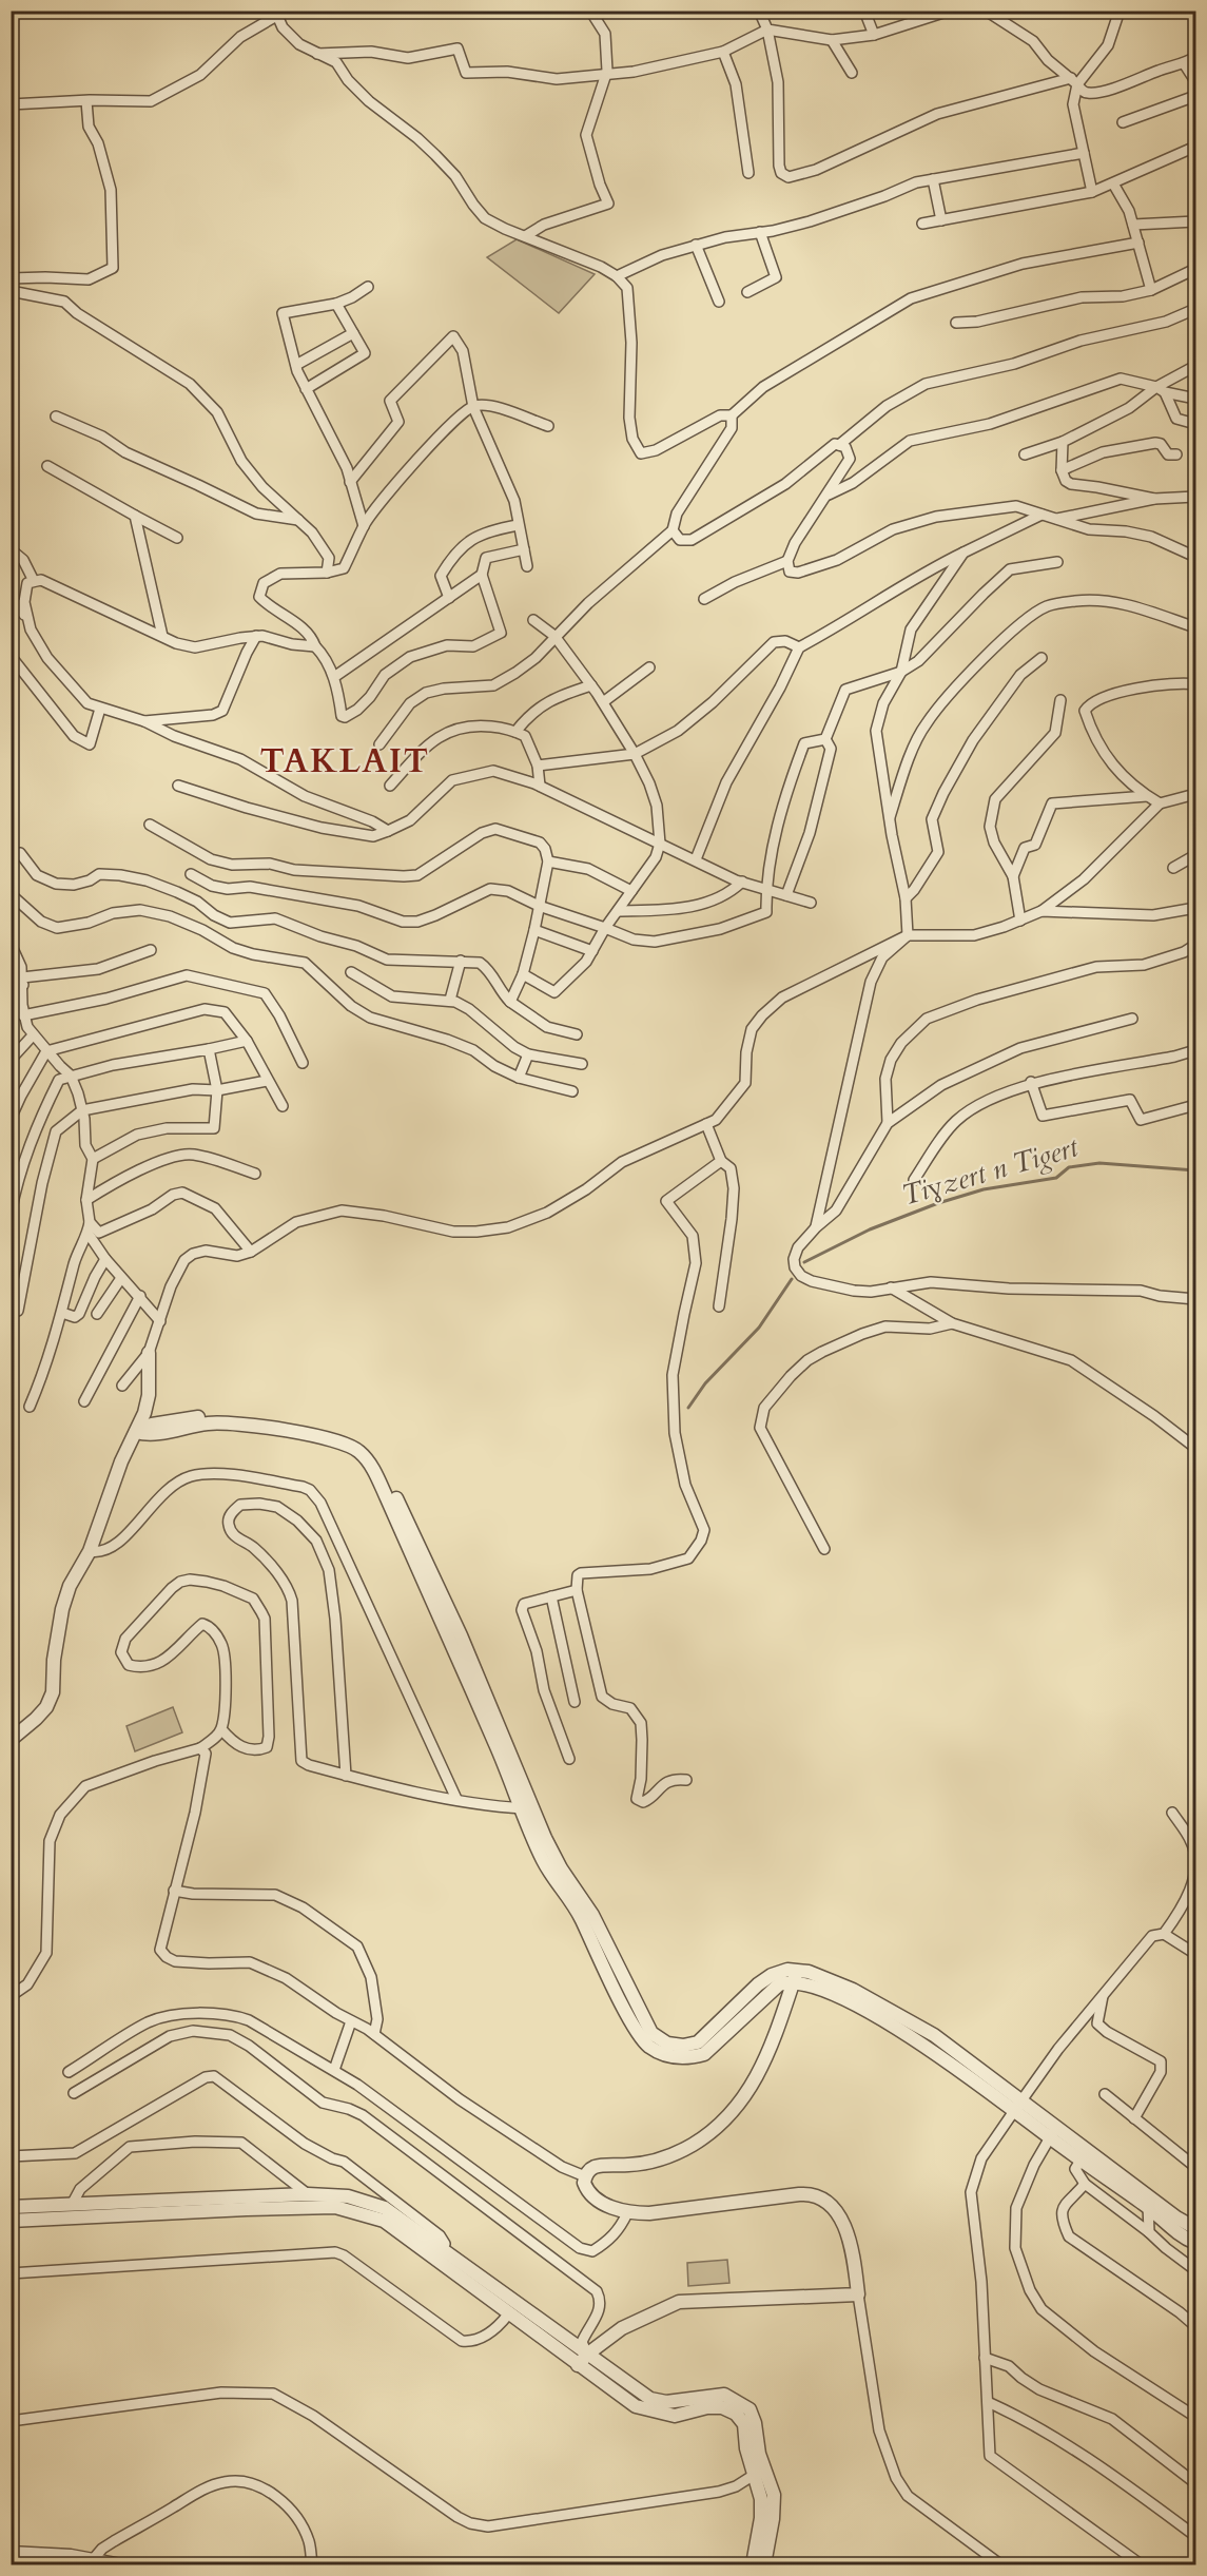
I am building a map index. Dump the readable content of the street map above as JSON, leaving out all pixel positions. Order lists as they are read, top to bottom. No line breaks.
{"districts":["TAKLAIT"],"water":["Tiɣzert n Tigert"]}
